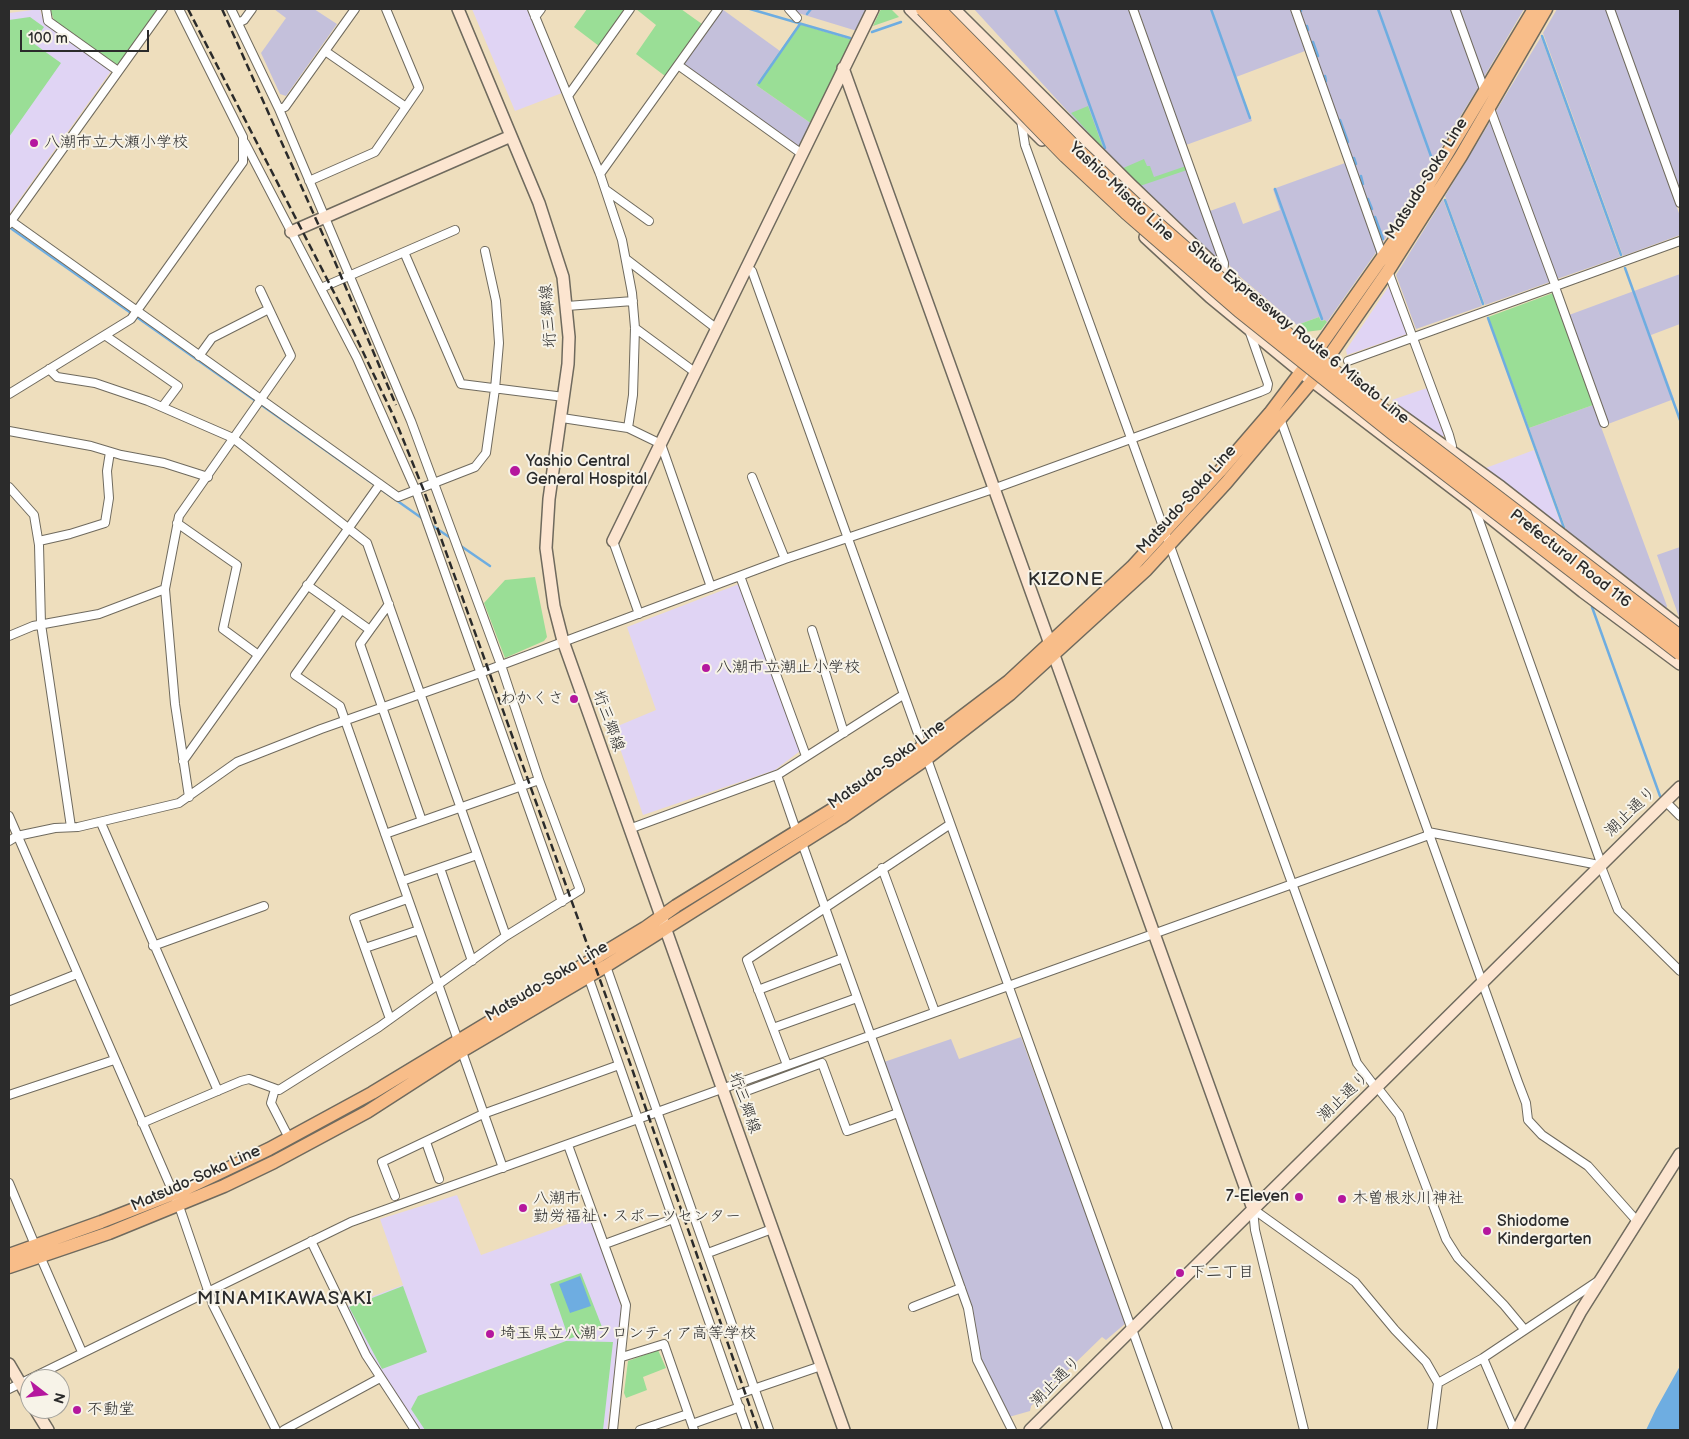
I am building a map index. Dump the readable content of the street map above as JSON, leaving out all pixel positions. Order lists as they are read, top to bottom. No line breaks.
{"streets":{"highway":["Shuto Expressway Route 6 Misato Line"],"main road":["Matsudo-Soka Line"],"street":["Yashio-Misato Line","垳三郷線","Prefectural Road 116","潮止通り"]},"crossings":[["Matsudo-Soka Line","Yashio-Misato Line"],["Matsudo-Soka Line","垳三郷線"]],"districts":["KIZONE","MINAMIKAWASAKI"],"places":["八潮市立大瀬小学校","Yashio Central General Hospital","八潮市立潮止小学校","わかくさ","7-Eleven","木曽根氷川神社","八潮市 勤労福祉・スポーツセンター","Shiodome Kindergarten","下二丁目","埼玉県立八潮フロンティア高等学校","不動堂"],"scale_bar":"100 m","north":"right"}
